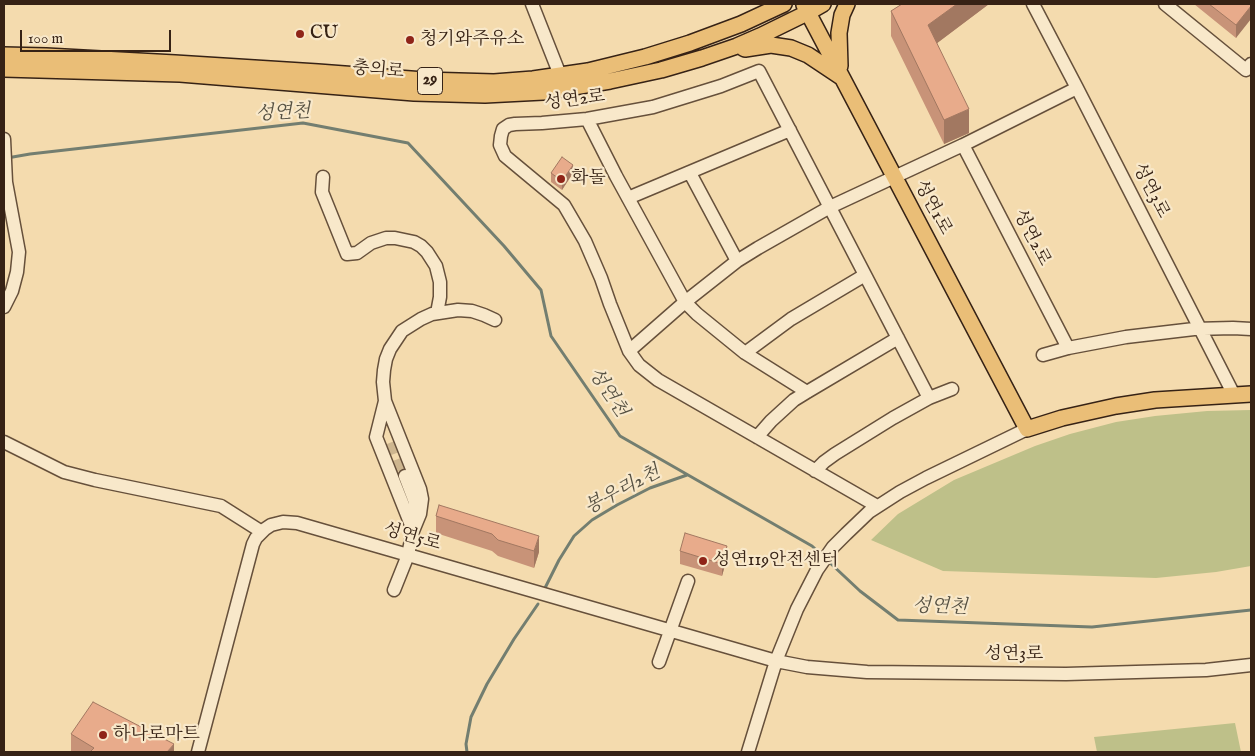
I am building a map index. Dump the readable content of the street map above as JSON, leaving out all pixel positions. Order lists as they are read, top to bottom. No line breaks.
{"streets":{"main road":["충의로","29","성연1로"],"street":["성연2로","성연3로","성연5로"]},"crossings":[["충의로","성연1로"],["성연3로","성연5로"]],"water":["성연천","봉우리2천"],"places":["CU","청기와주유소","화돌","성연119안전센터","하나로마트"],"scale_bar":"100 m"}
